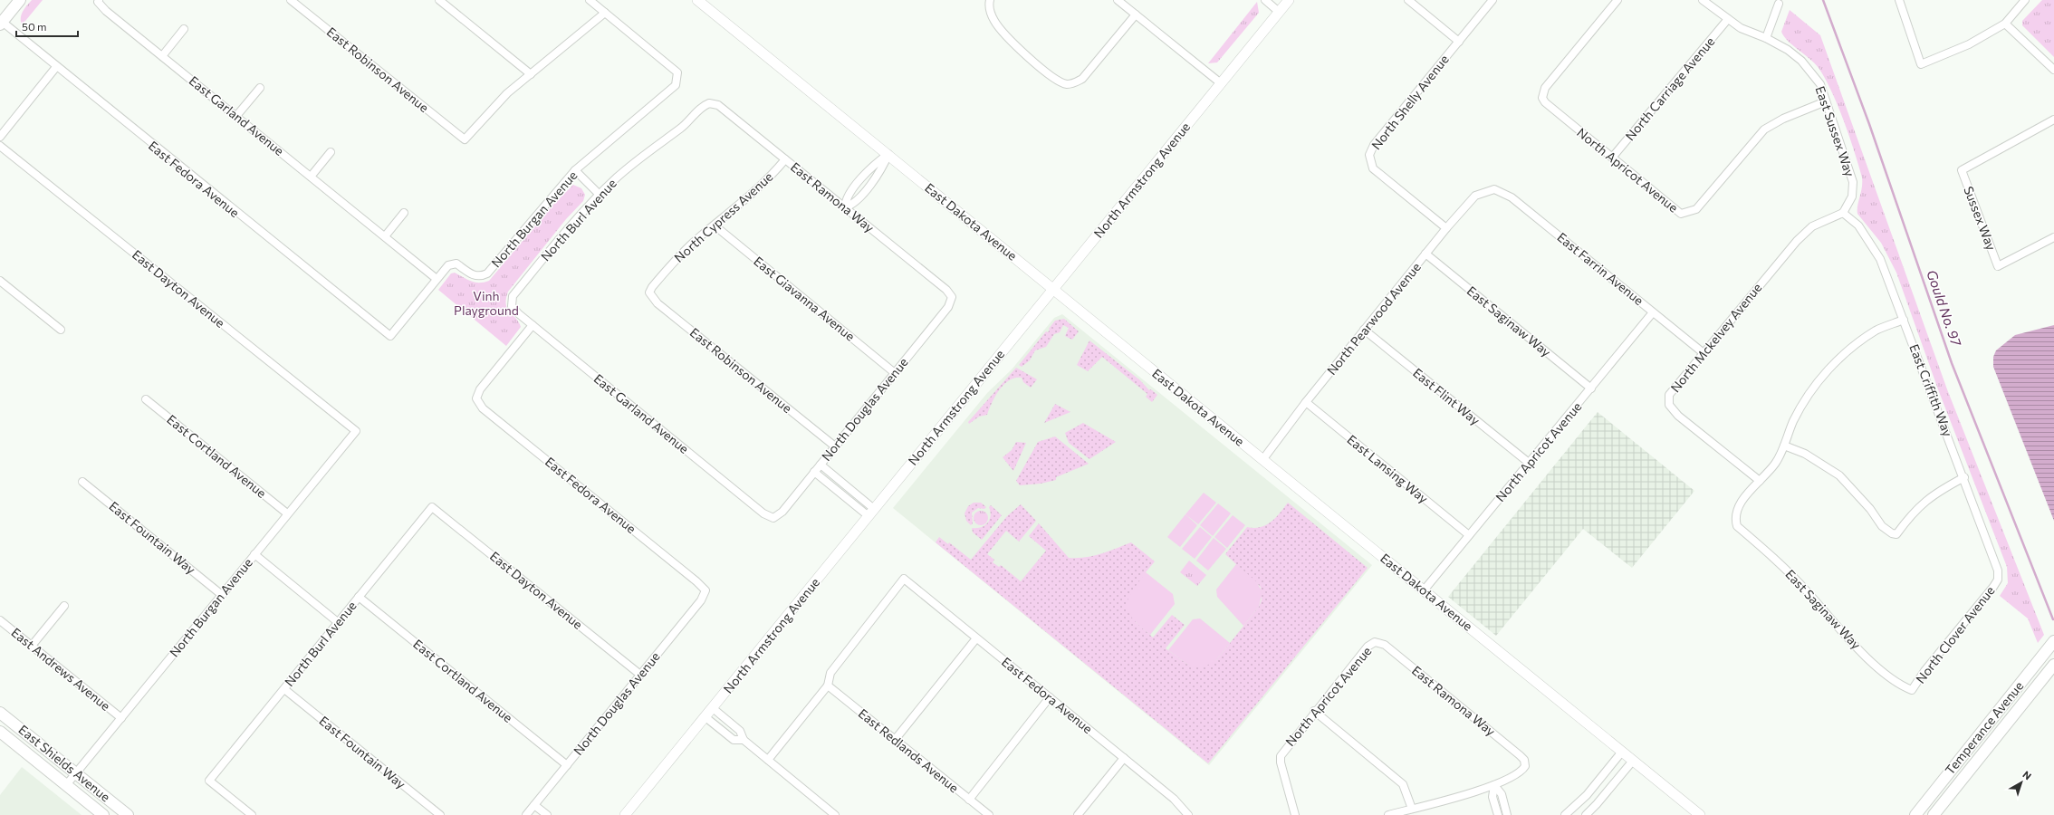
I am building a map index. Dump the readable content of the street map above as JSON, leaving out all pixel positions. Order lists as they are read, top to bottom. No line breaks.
{"streets":{"main road":["Temperance Avenue","East Shields Avenue"],"street":["East Robinson Avenue","North Carriage Avenue","North Shelly Avenue","East Garland Avenue","East Sussex Way","North Apricot Avenue","East Fedora Avenue","North Armstrong Avenue","East Ramona Way","North Cypress Avenue","Sussex Way","North Burgan Avenue","North Burl Avenue","East Dakota Avenue","East Farrin Avenue","East Dayton Avenue","East Giavanna Avenue","North Pearwood Avenue","East Saginaw Way","North Mckelvey Avenue","East Criffith Way","East Flint Way","North Douglas Avenue","East Cortland Avenue","East Lansing Way","East Fountain Way","North Clover Avenue","East Andrews Avenue","East Redlands Avenue"]},"crossings":[["East Robinson Avenue","North Cypress Avenue"],["East Robinson Avenue","North Douglas Avenue"],["North Carriage Avenue","East Sussex Way"],["North Carriage Avenue","North Apricot Avenue"],["North Shelly Avenue","North Pearwood Avenue"],["East Garland Avenue","East Fedora Avenue"],["East Garland Avenue","North Burgan Avenue"],["East Garland Avenue","North Burl Avenue"],["East Garland Avenue","North Douglas Avenue"],["East Sussex Way","North Apricot Avenue"],["East Sussex Way","North Mckelvey Avenue"],["East Sussex Way","East Criffith Way"],["North Apricot Avenue","East Ramona Way"],["North Apricot Avenue","East Dakota Avenue"],["North Apricot Avenue","East Farrin Avenue"],["North Apricot Avenue","East Saginaw Way"],["North Apricot Avenue","East Flint Way"],["North Apricot Avenue","East Lansing Way"],["East Fedora Avenue","North Burgan Avenue"],["East Fedora Avenue","North Douglas Avenue"],["East Fedora Avenue","East Redlands Avenue"],["North Armstrong Avenue","East Dakota Avenue"],["East Ramona Way","North Cypress Avenue"],["East Ramona Way","North Burl Avenue"],["East Ramona Way","North Douglas Avenue"],["North Cypress Avenue","East Giavanna Avenue"],["North Burgan Avenue","East Dayton Avenue"],["North Burgan Avenue","East Cortland Avenue"],["North Burgan Avenue","East Fountain Way"],["North Burgan Avenue","East Andrews Avenue"],["North Burgan Avenue","East Shields Avenue"],["North Burl Avenue","East Dayton Avenue"],["North Burl Avenue","East Cortland Avenue"],["North Burl Avenue","East Fountain Way"],["East Dakota Avenue","North Pearwood Avenue"],["East Farrin Avenue","North Pearwood Avenue"],["East Farrin Avenue","North Mckelvey Avenue"],["East Dayton Avenue","North Douglas Avenue"],["East Giavanna Avenue","North Douglas Avenue"],["North Pearwood Avenue","East Saginaw Way"],["North Pearwood Avenue","East Flint Way"],["North Pearwood Avenue","East Lansing Way"],["East Saginaw Way","North Mckelvey Avenue"],["East Saginaw Way","North Clover Avenue"],["North Mckelvey Avenue","East Criffith Way"],["East Criffith Way","North Clover Avenue"],["North Douglas Avenue","East Cortland Avenue"]],"water":["Gould No. 97"],"parks":["Vinh Playground"],"scale_bar":"50 m","north":"top right"}
